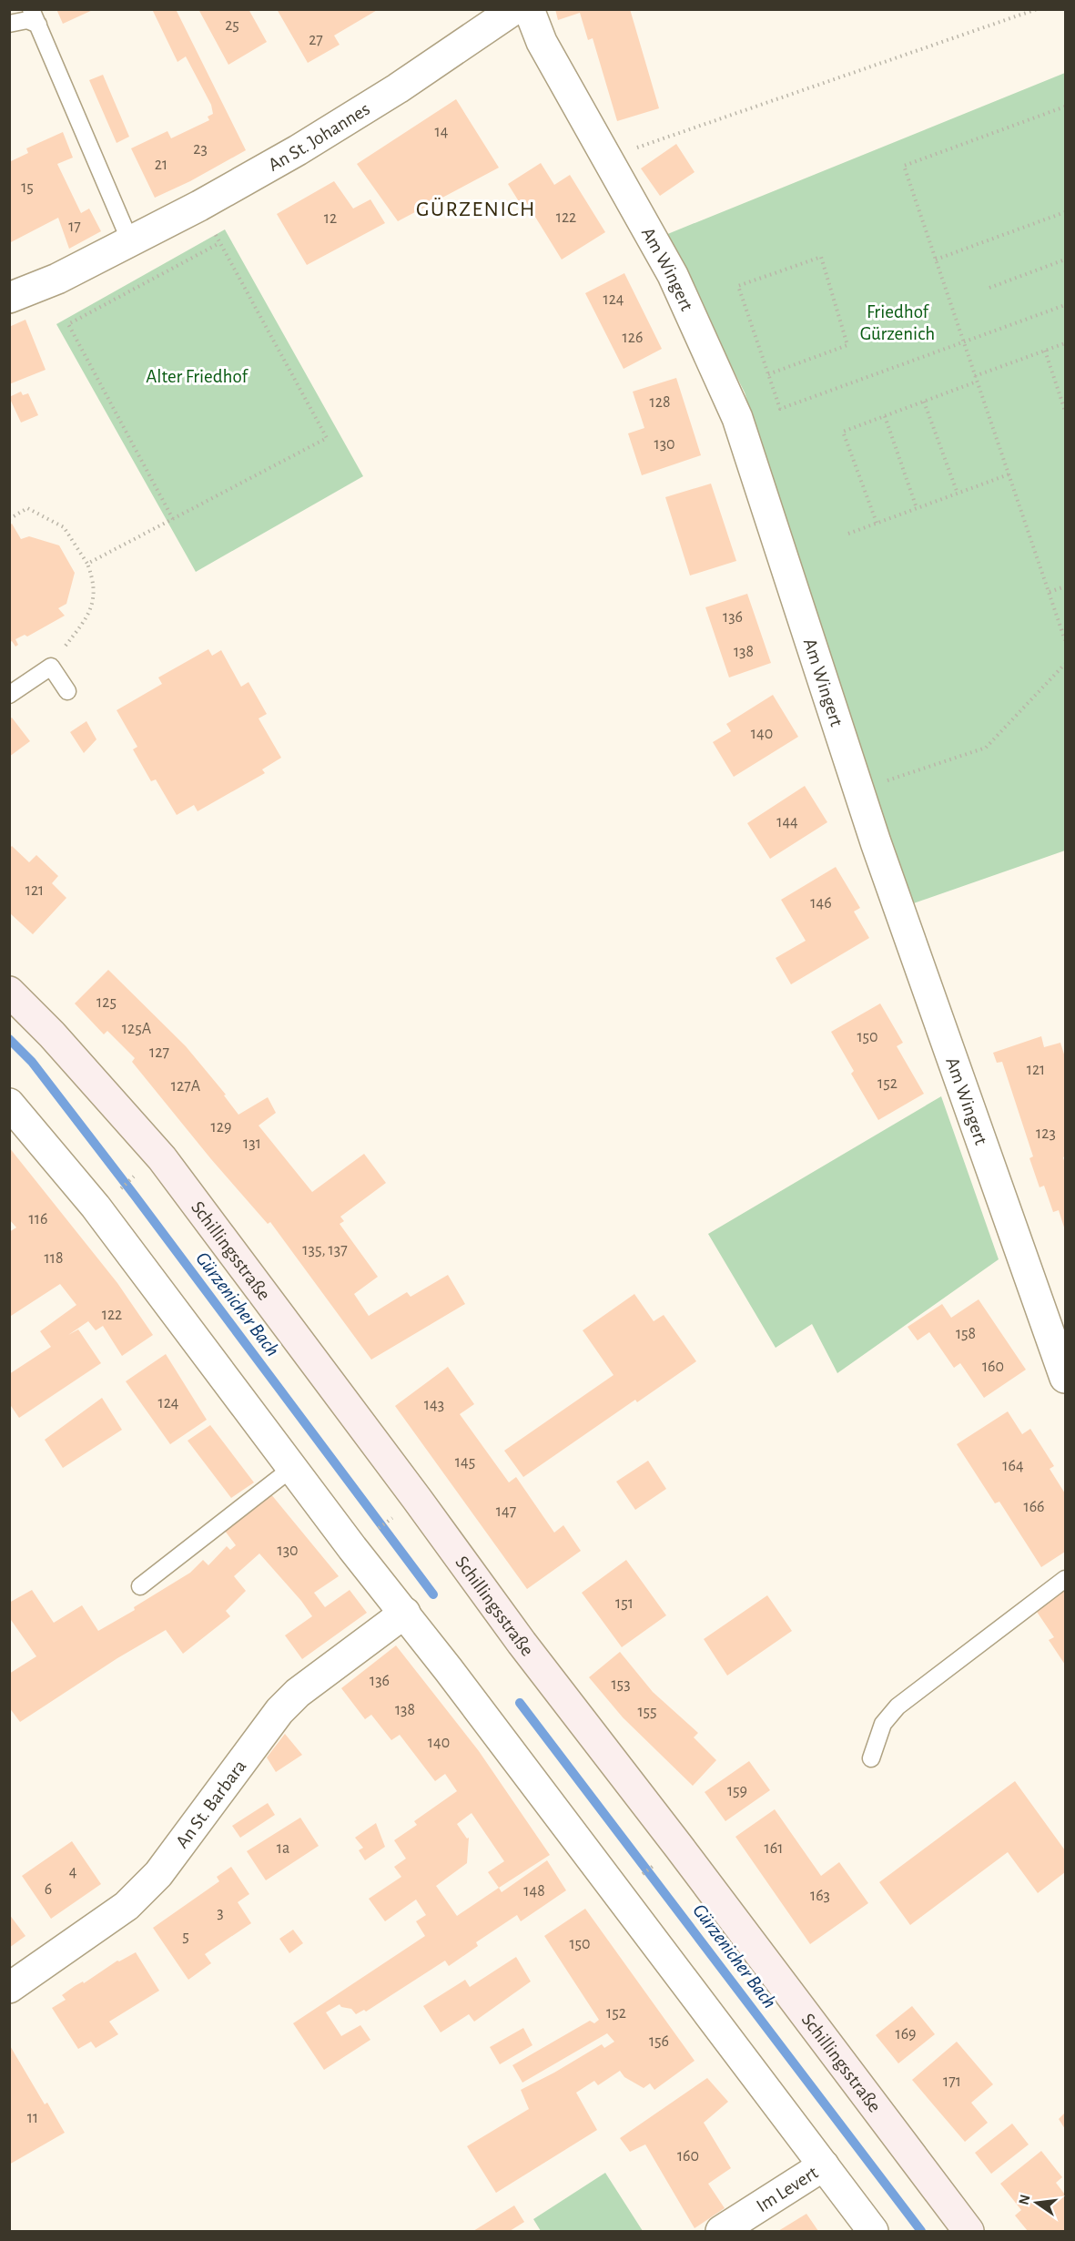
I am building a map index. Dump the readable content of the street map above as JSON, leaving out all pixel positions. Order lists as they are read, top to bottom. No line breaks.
{"streets":{"main road":["Schillingsstraße"],"street":["An St. Johannes","Am Wingert","An St. Barbara","Im Levert"]},"districts":["GÜRZENICH"],"water":["Gürzenicher Bach"],"parks":["Friedhof Gürzenich","Alter Friedhof"],"house_numbers":["25","27","14","23","21","15","122","12","17","124","126","128","130","136","138","140","144","121","146","125","125A","150","127","121","152","127A","129","123","131","116","135, 137","118","122","158","160","124","143","145","164","166","147","130","151","136","153","138","155","140","159","1a","161","4","6","148","163","3","5","150","152","169","156","171","11","160"],"north":"left"}
